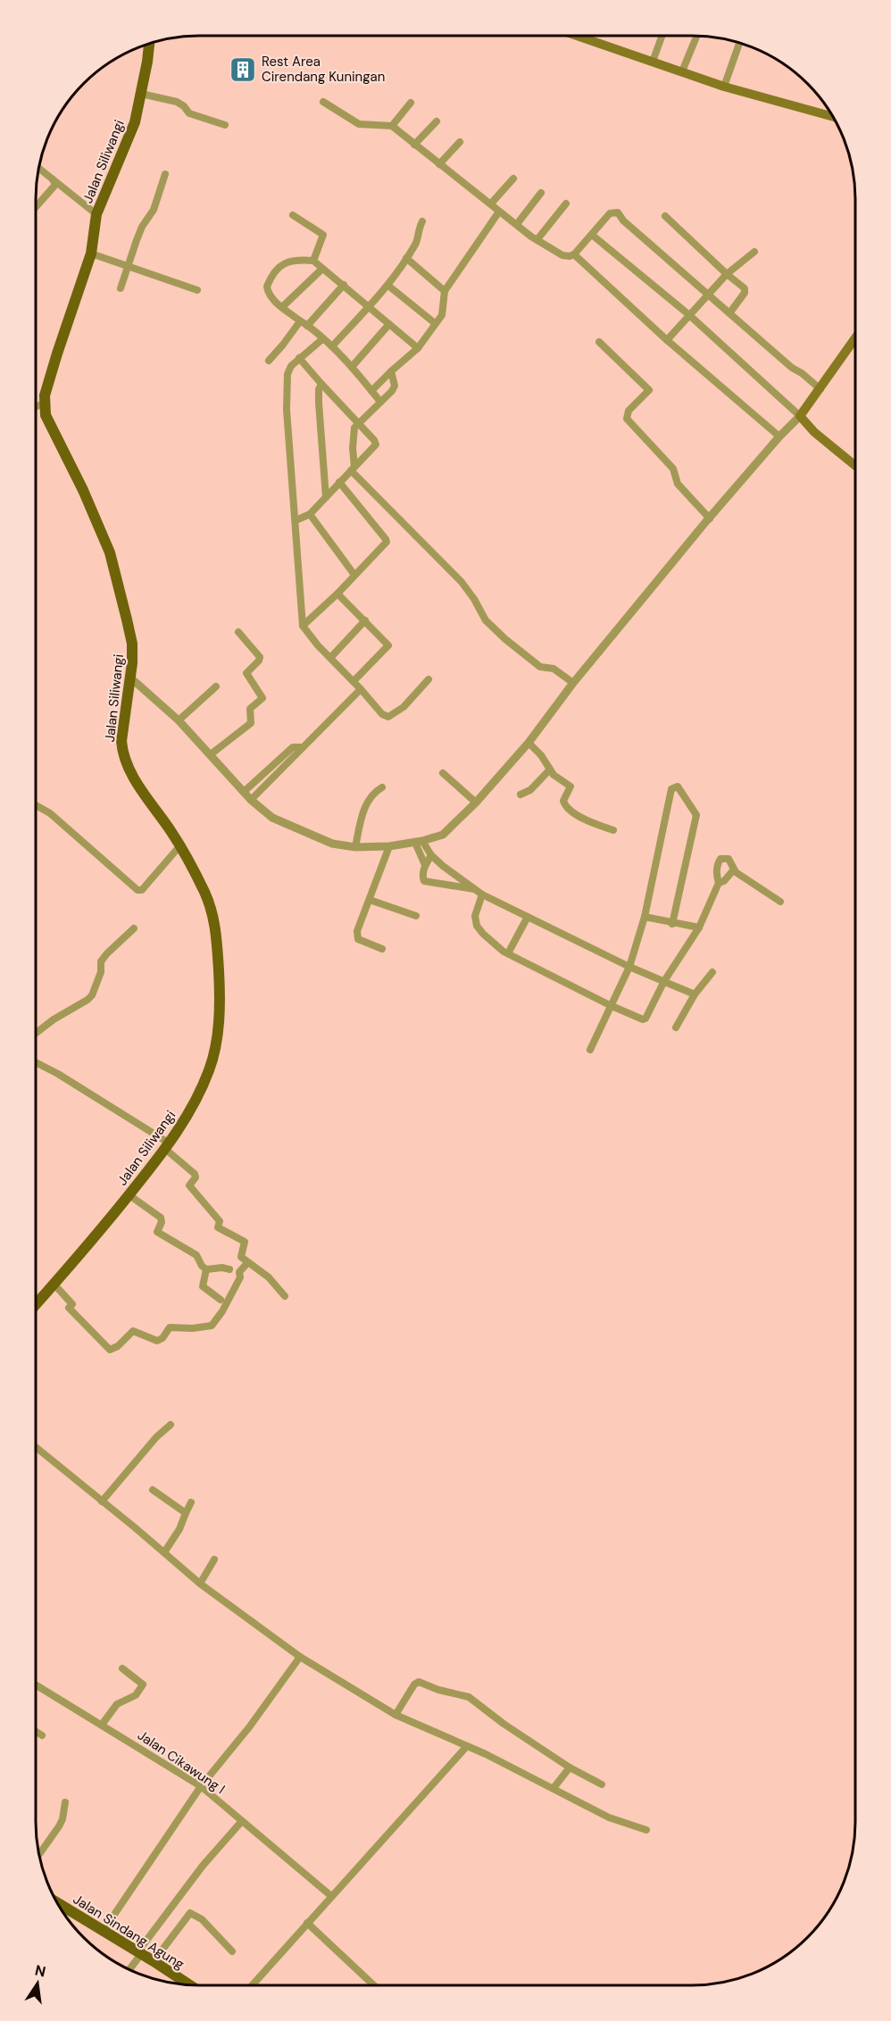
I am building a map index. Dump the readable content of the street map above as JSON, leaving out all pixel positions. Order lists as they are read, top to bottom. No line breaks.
{"streets":{"main road":["Jalan Siliwangi","Jalan Sindang Agung"],"street":["Jalan Cikawung I"]},"places":{"building":["Rest Area Cirendang Kuningan"]},"north":"top"}
